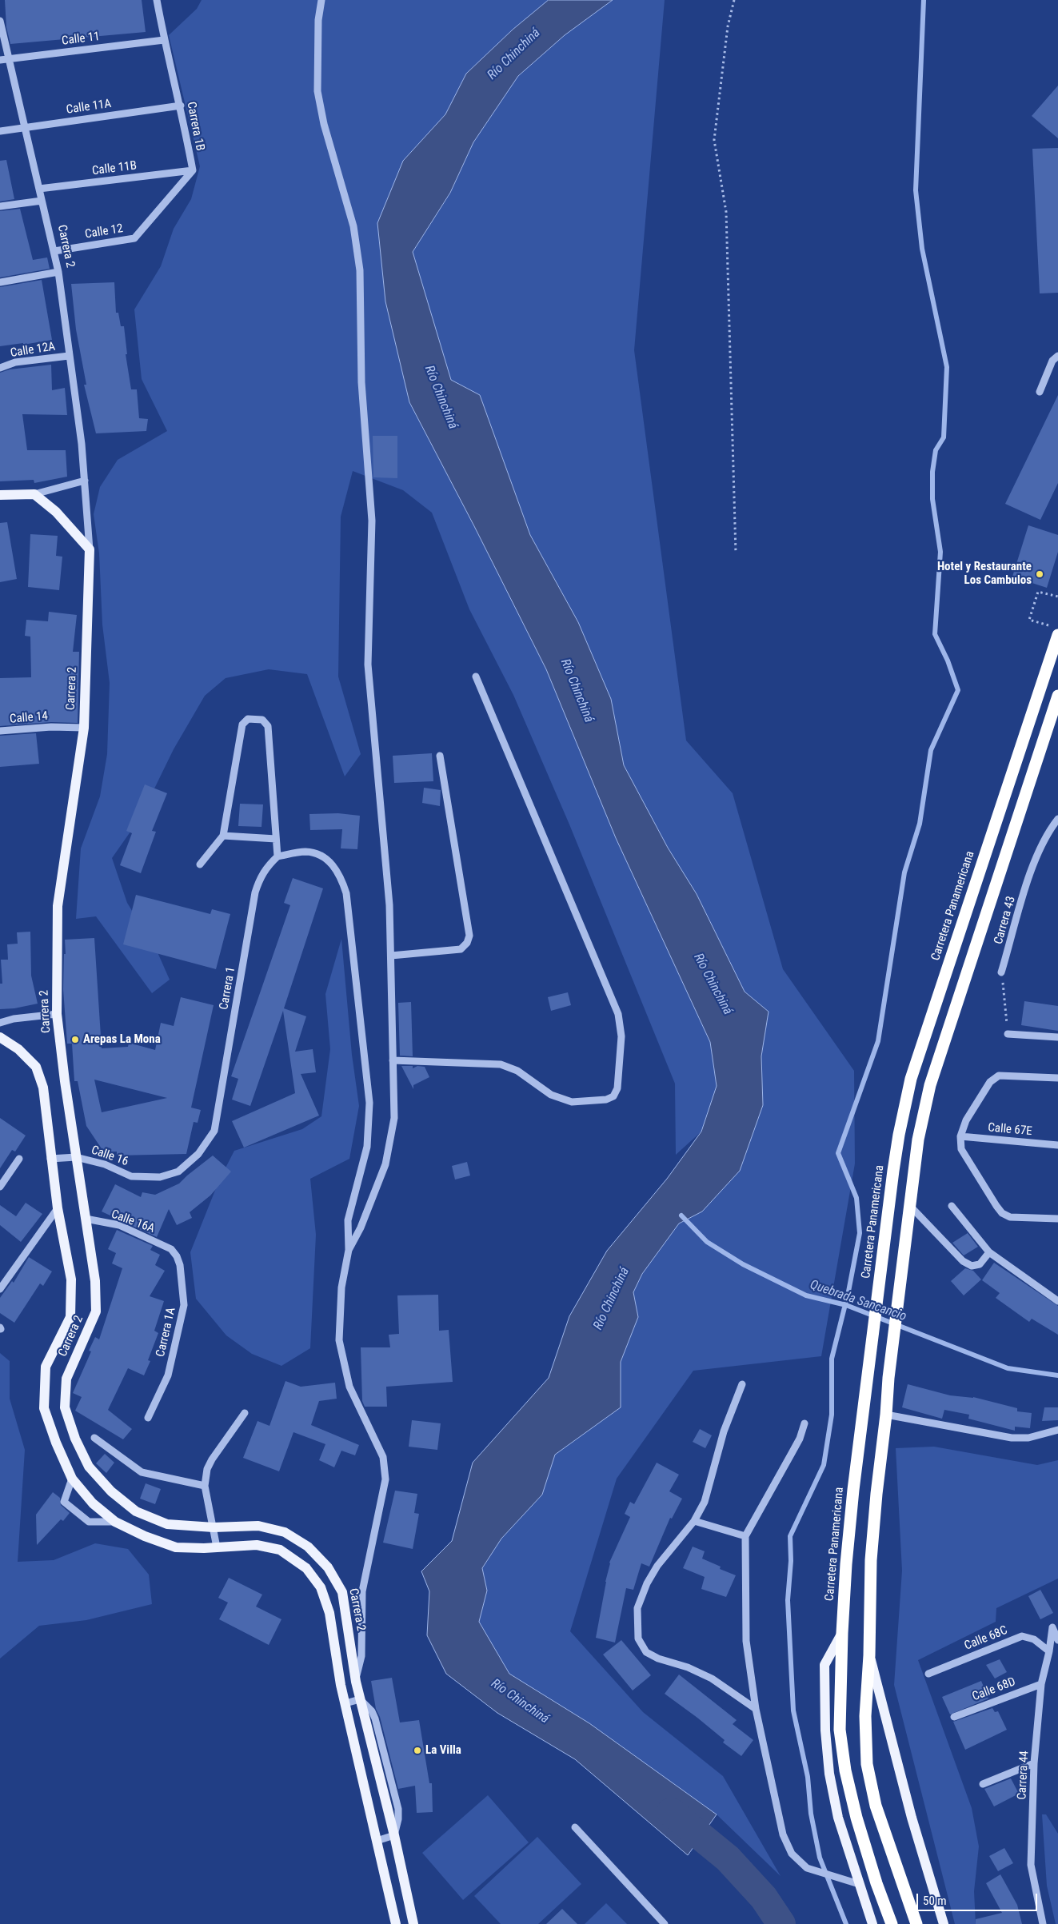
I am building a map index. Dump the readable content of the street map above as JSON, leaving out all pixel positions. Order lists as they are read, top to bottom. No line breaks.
{"streets":{"highway":["Carretera Panamericana"],"main road":["Carrera 2"],"street":["Calle 11","Calle 11A","Carrera 1B","Calle 11B","Calle 12","Calle 12A","Calle 14","Carrera 43","Carrera 1","Calle 67E","Calle 16","Calle 16A","Carrera 1A","Calle 68C","Calle 68D","Carrera 44"]},"crossings":[["Calle 11","Carrera 1B"],["Calle 11","Carrera 2"],["Calle 11A","Carrera 1B"],["Calle 11A","Carrera 2"],["Carrera 1B","Calle 11B"],["Carrera 1B","Calle 12"],["Calle 11B","Carrera 2"],["Calle 12","Carrera 2"],["Carrera 2","Calle 12A"],["Carrera 2","Calle 14"],["Carrera 2","Calle 16"],["Carrera 2","Calle 16A"],["Carrera 1","Calle 16"],["Calle 16A","Carrera 1A"],["Calle 68C","Carrera 44"],["Calle 68D","Carrera 44"]],"water":["Río Chinchiná","Quebrada Sancancio"],"places":["Hotel y Restaurante Los Cambulos","Arepas La Mona","La Villa"],"scale_bar":"50 m"}
